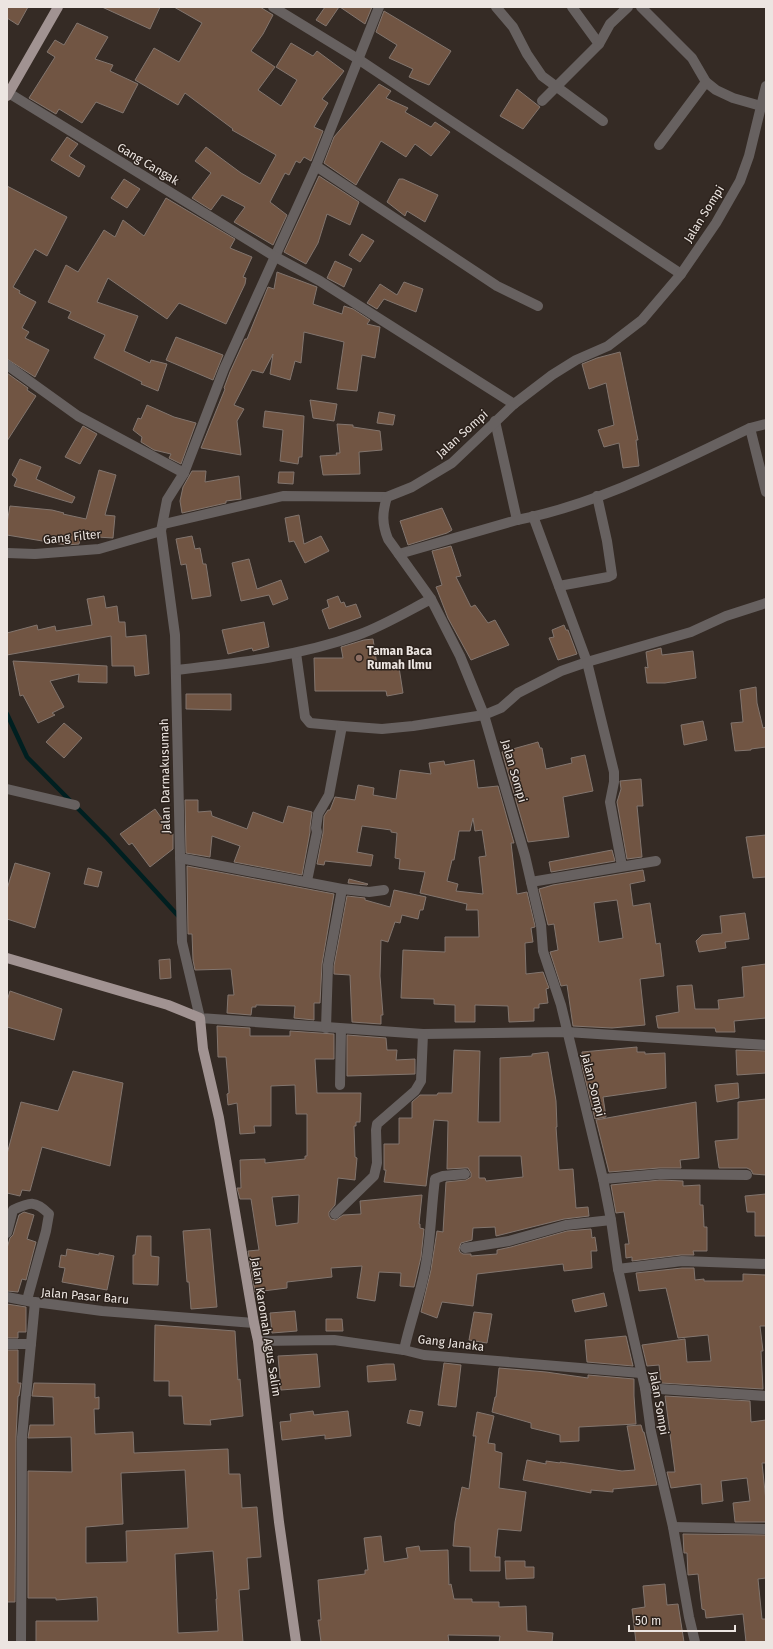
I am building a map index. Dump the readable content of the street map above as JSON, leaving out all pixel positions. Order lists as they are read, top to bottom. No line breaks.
{"streets":{"main road":["Jalan Karomah Agus Salim"],"street":["Gang Cangak","Jalan Sompi","Gang Filter","Jalan Darmakusumah","Jalan Pasar Baru","Gang Janaka"]},"crossings":[["Gang Cangak","Jalan Sompi"],["Gang Cangak","Jalan Darmakusumah"],["Jalan Sompi","Gang Filter"],["Jalan Sompi","Gang Janaka"],["Gang Filter","Jalan Darmakusumah"],["Jalan Darmakusumah","Jalan Karomah Agus Salim"],["Jalan Pasar Baru","Jalan Karomah Agus Salim"],["Jalan Karomah Agus Salim","Gang Janaka"]],"places":["Taman Baca Rumah Ilmu"],"scale_bar":"50 m"}
